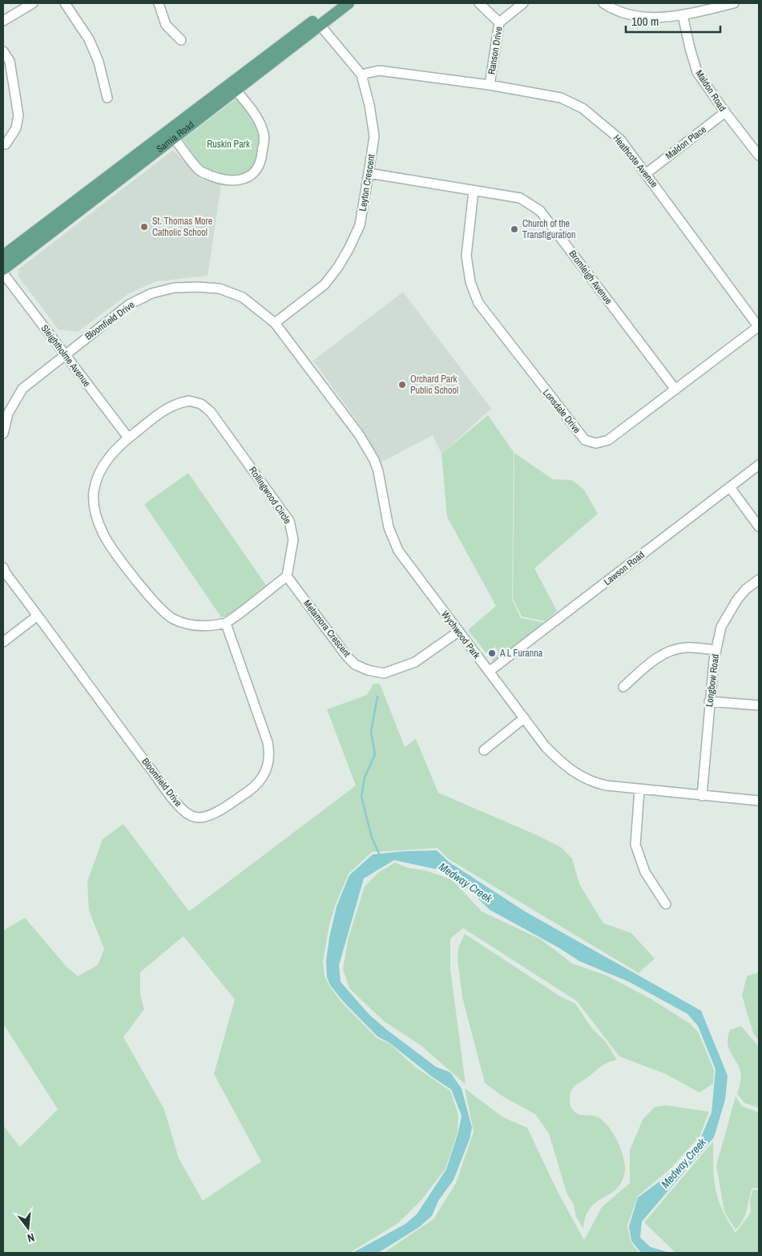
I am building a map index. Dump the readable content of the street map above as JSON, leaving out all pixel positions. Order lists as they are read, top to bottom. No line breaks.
{"streets":{"main road":["Sarnia Road"],"street":["Ranson Drive","Maldon Road","Maldon Place","Heathcote Avenue","Leyton Crescent","Bromleigh Avenue","Bloomfield Drive","Sleightholme Avenue","Lonsdale Drive","Rollingwood Circle","Lawson Road","Metamora Crescent","Wychwood Park","Longbow Road"]},"crossings":[["Ranson Drive","Heathcote Avenue"],["Maldon Road","Maldon Place"],["Sarnia Road","Leyton Crescent"],["Maldon Place","Heathcote Avenue"],["Heathcote Avenue","Leyton Crescent"],["Heathcote Avenue","Lonsdale Drive"],["Leyton Crescent","Bromleigh Avenue"],["Leyton Crescent","Bloomfield Drive"],["Leyton Crescent","Wychwood Park"],["Bromleigh Avenue","Lonsdale Drive"],["Bloomfield Drive","Sleightholme Avenue"],["Bloomfield Drive","Rollingwood Circle"],["Bloomfield Drive","Wychwood Park"],["Sleightholme Avenue","Rollingwood Circle"],["Rollingwood Circle","Metamora Crescent"],["Lawson Road","Wychwood Park"],["Metamora Crescent","Wychwood Park"],["Wychwood Park","Longbow Road"]],"water":["Medway Creek"],"parks":["Ruskin Park"],"places":["St. Thomas More Catholic School","Church of the Transfiguration","Orchard Park Public School","A L Furanna"],"scale_bar":"100 m","north":"bottom"}
